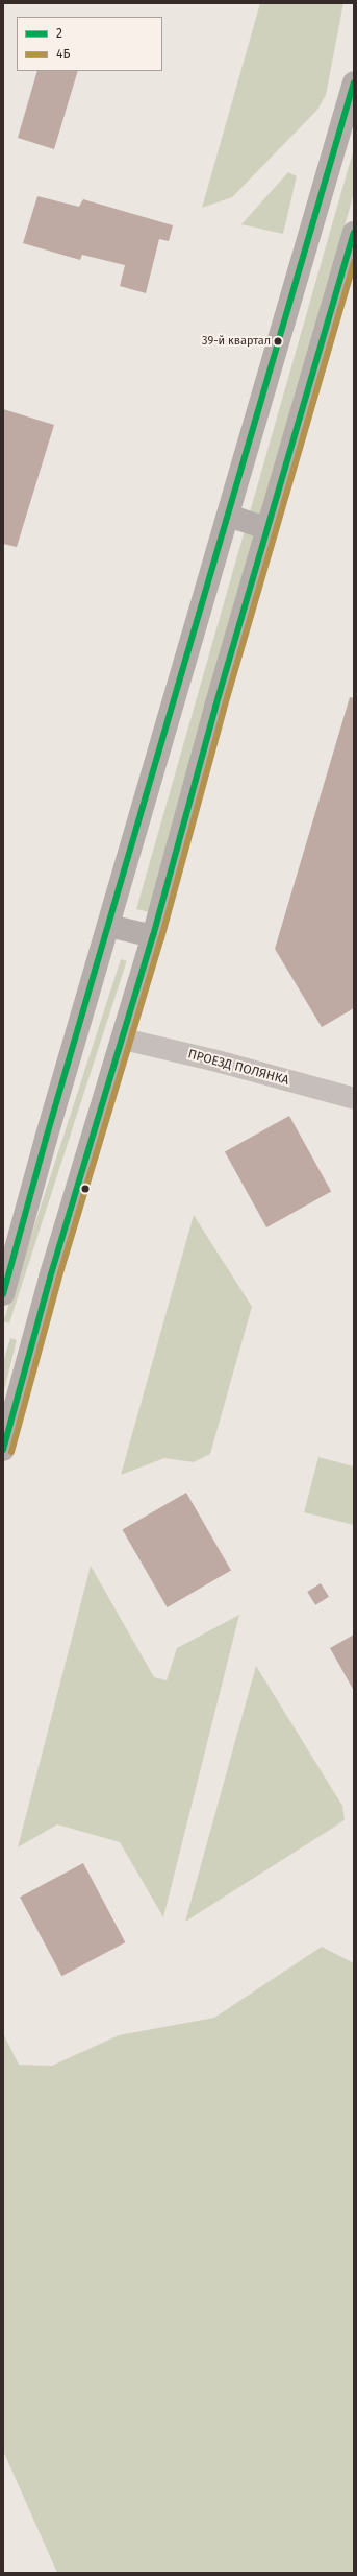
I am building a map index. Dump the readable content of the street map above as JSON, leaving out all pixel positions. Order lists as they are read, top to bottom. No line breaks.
{"streets":{"street":["ПРОЕЗД ПОЛЯНКА"]},"places":["39-й квартал"],"lines":["transit line 2","transit line 4Б"],"legend":["2","4Б"]}
